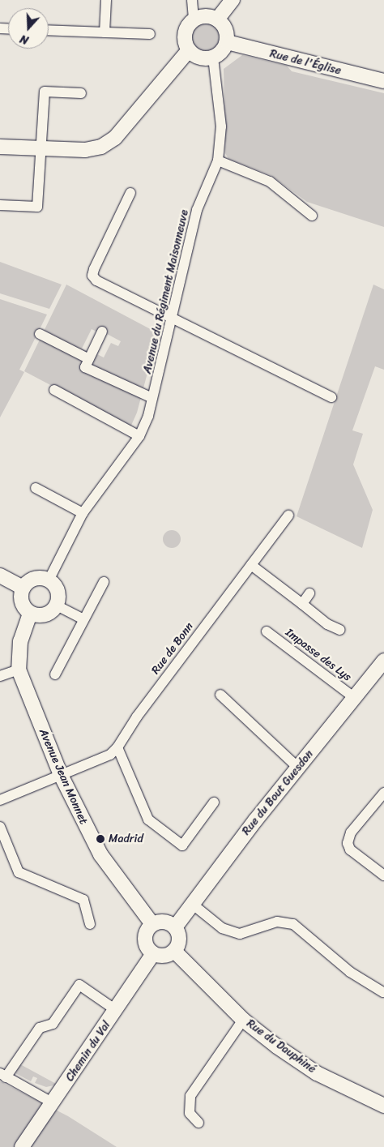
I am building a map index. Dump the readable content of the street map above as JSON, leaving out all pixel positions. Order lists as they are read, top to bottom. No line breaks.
{"streets":{"street":["Rue de l'Église","Avenue du Régiment Maisonneuve","Rue de Bonn","Impasse des Lys","Avenue Jean Monnet","Rue du Bout Guesdon","Rue du Dauphiné","Chemin du Val"]},"crossings":[["Rue de l'Église","Avenue du Régiment Maisonneuve"],["Rue de Bonn","Avenue Jean Monnet"],["Impasse des Lys","Rue du Bout Guesdon"],["Avenue Jean Monnet","Rue du Bout Guesdon"],["Avenue Jean Monnet","Rue du Dauphiné"],["Avenue Jean Monnet","Chemin du Val"],["Rue du Bout Guesdon","Rue du Dauphiné"],["Rue du Bout Guesdon","Chemin du Val"],["Rue du Dauphiné","Chemin du Val"]],"places":["Madrid"],"north":"bottom"}
